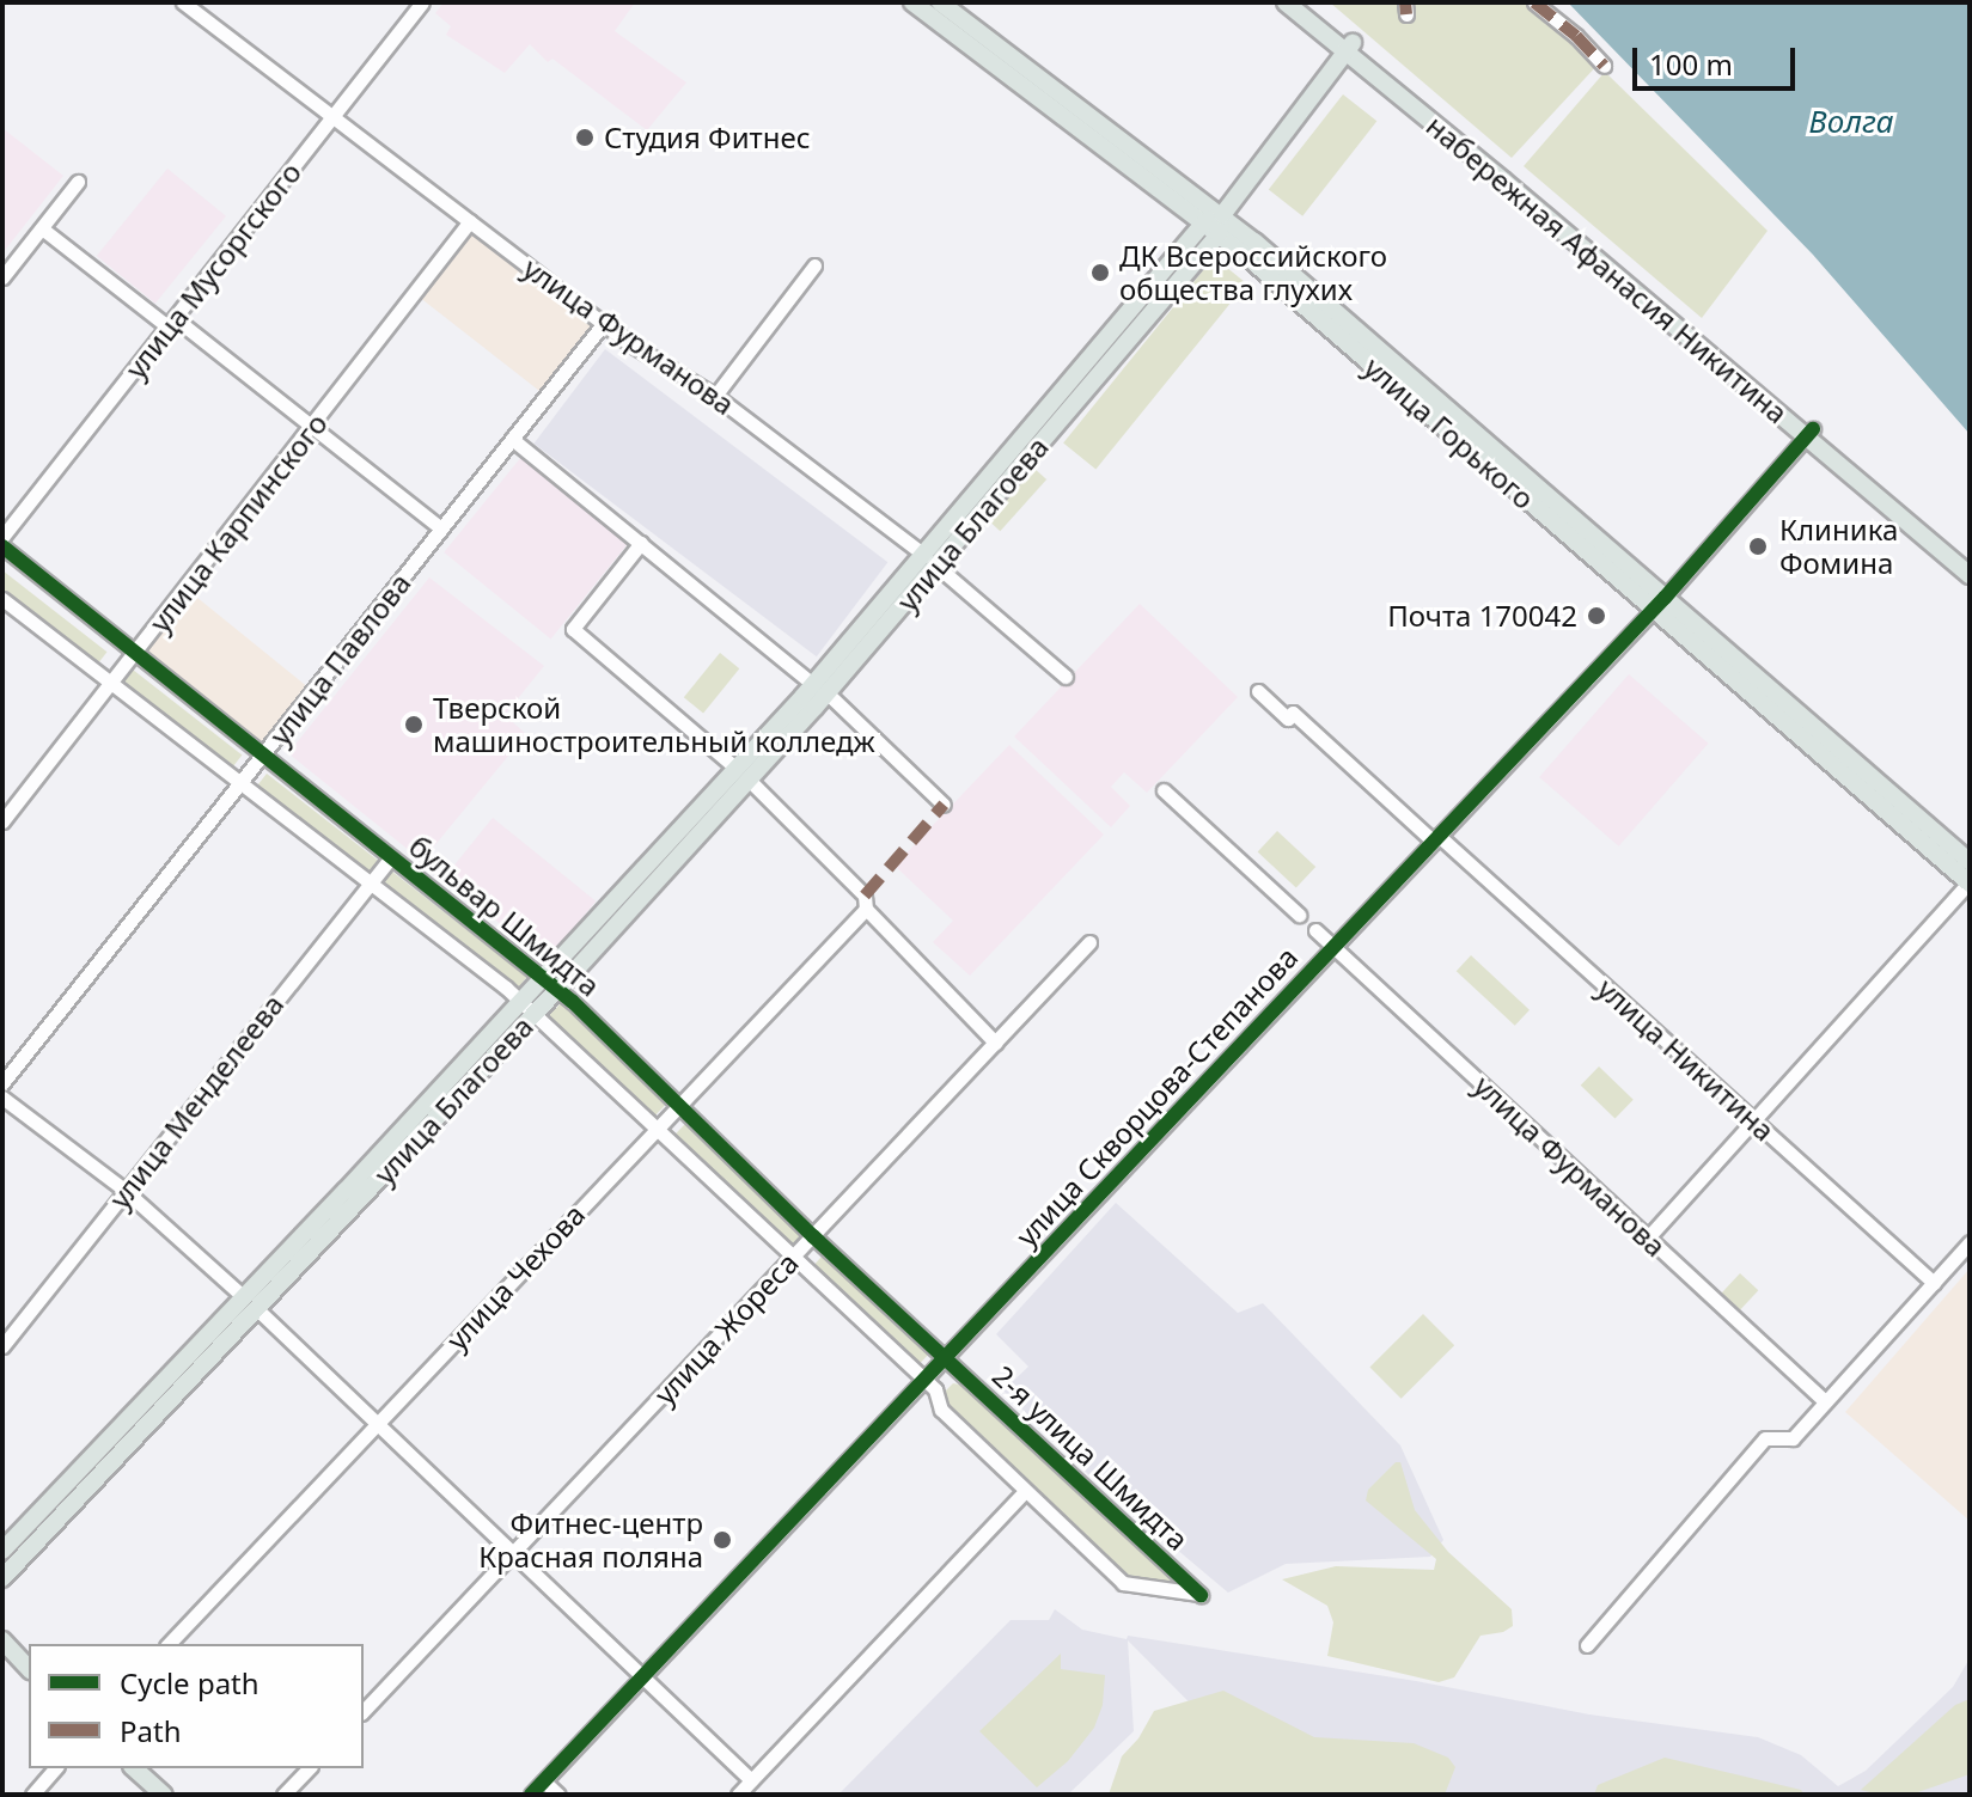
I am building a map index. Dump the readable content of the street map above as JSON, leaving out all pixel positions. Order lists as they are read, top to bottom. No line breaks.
{"streets":{"main road":["набережная Афанасия Никитина","улица Горького","улица Благоева"],"street":["улица Мусоргского","улица Фурманова","улица Карпинского","улица Павлова","бульвар Шмидта","улица Никитина","улица Скворцова-Степанова","улица Менделеева","улица Чехова","улица Жореса","2-я улица Шмидта"]},"crossings":[["набережная Афанасия Никитина","улица Скворцова-Степанова"],["улица Мусоргского","улица Фурманова"],["улица Фурманова","улица Карпинского"],["улица Фурманова","улица Благоева"],["улица Фурманова","улица Павлова"],["улица Фурманова","улица Скворцова-Степанова"],["улица Горького","улица Благоева"],["улица Горького","улица Скворцова-Степанова"],["улица Карпинского","бульвар Шмидта"],["улица Благоева","бульвар Шмидта"],["улица Павлова","бульвар Шмидта"],["бульвар Шмидта","улица Скворцова-Степанова"],["бульвар Шмидта","улица Менделеева"],["бульвар Шмидта","улица Чехова"],["бульвар Шмидта","улица Жореса"],["бульвар Шмидта","2-я улица Шмидта"],["улица Никитина","улица Скворцова-Степанова"],["улица Скворцова-Степанова","2-я улица Шмидта"]],"water":["Волга"],"places":["Студия Фитнес","ДК Всероссийского общества глухих","Клиника Фомина","Почта 170042","Тверской машиностроительный колледж","Фитнес-центр Красная поляна"],"legend":["Cycle path","Path"],"scale_bar":"100 m"}
